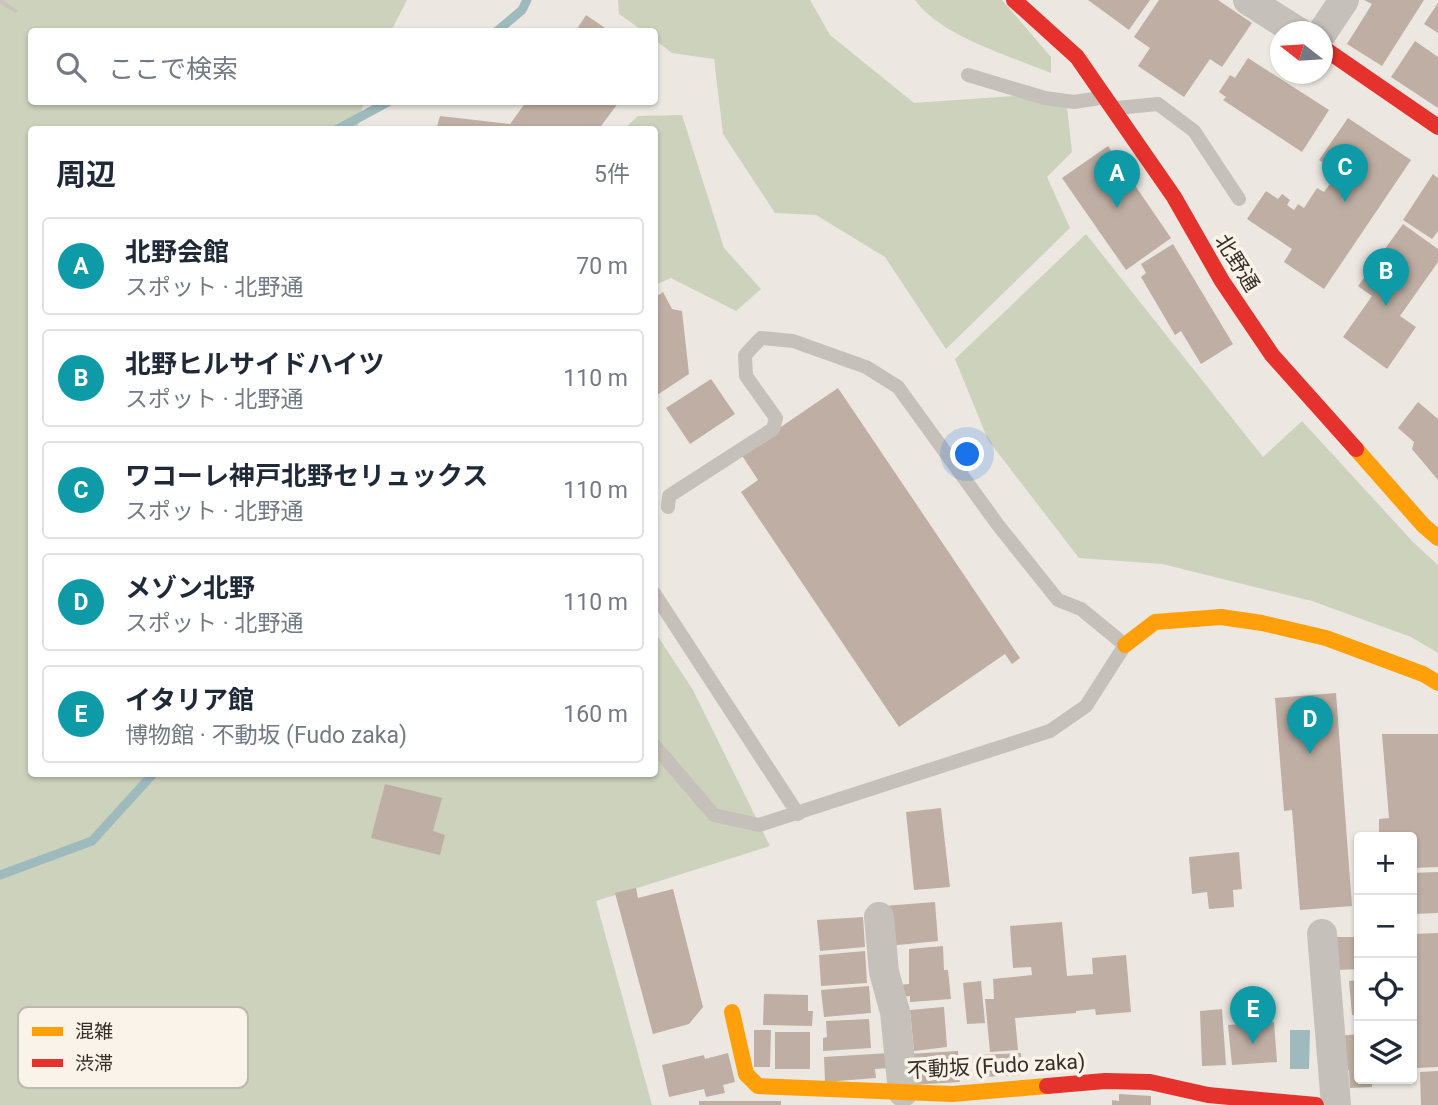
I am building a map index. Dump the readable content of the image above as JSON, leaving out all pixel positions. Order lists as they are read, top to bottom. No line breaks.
{"streets":{"street":["北野通","不動坂 (Fudo zaka)"]},"legend":["混雑","渋滞"],"north":"left","page":{"search":"ここで検索","heading":["周辺","5件"],"pins":["C","A","B","D","E"],"list":[{"mark":"A","name":"北野会館","note":"スポット · 北野通","value":"70 m"},{"mark":"B","name":"北野ヒルサイドハイツ","note":"スポット · 北野通","value":"110 m"},{"mark":"C","name":"ワコーレ神戸北野セリュックス","note":"スポット · 北野通","value":"110 m"},{"mark":"D","name":"メゾン北野","note":"スポット · 北野通","value":"110 m"},{"mark":"E","name":"イタリア館","note":"博物館 · 不動坂 (Fudo zaka)","value":"160 m"}],"map_buttons":["+","−"]}}
